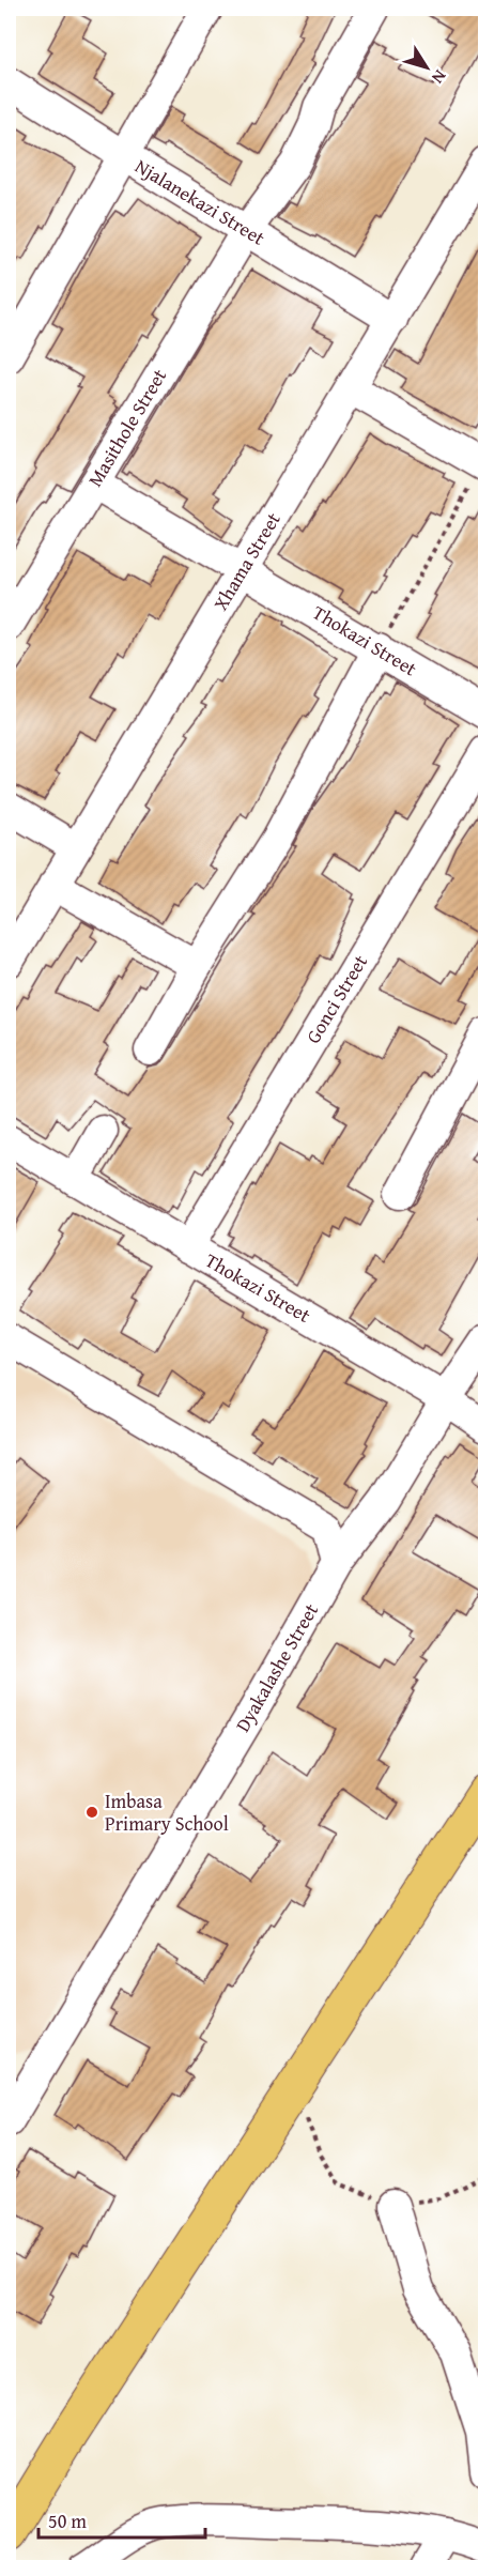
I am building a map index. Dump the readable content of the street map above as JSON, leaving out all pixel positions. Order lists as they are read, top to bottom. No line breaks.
{"streets":{"street":["Njalanekazi Street","Masithole Street","Xhama Street","Thokazi Street","Gonci Street","Dyakalashe Street"]},"crossings":[["Njalanekazi Street","Masithole Street"],["Njalanekazi Street","Xhama Street"],["Masithole Street","Thokazi Street"],["Xhama Street","Thokazi Street"],["Thokazi Street","Gonci Street"],["Thokazi Street","Dyakalashe Street"]],"places":["Imbasa Primary School"],"scale_bar":"50 m","north":"bottom right"}
